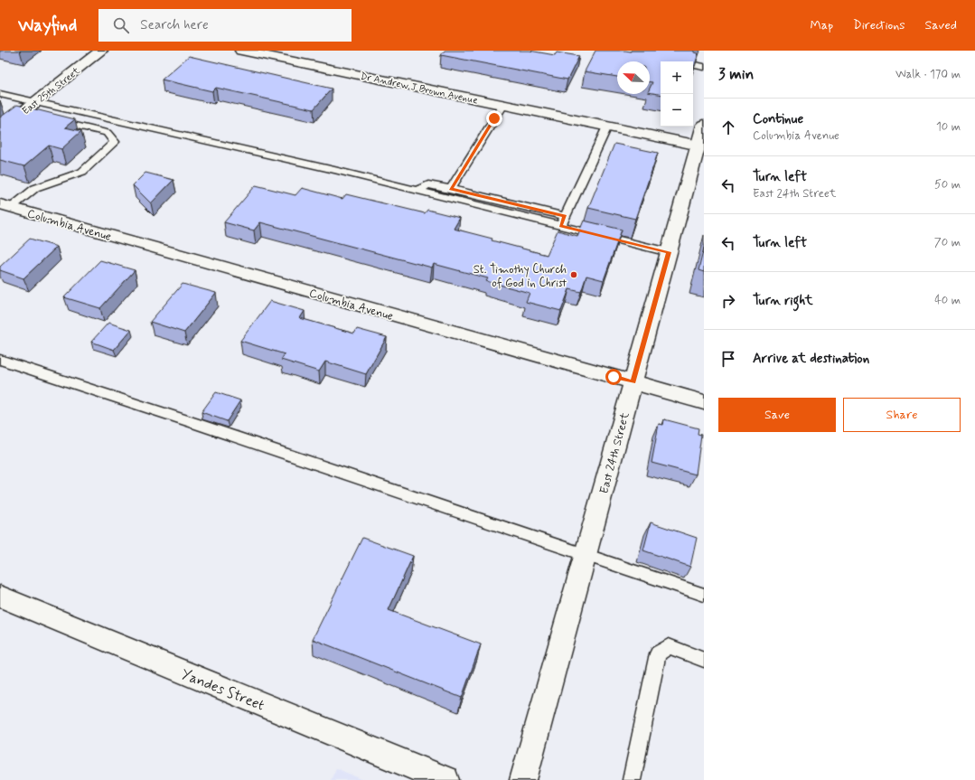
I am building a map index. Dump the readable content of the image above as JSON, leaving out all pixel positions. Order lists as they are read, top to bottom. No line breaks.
{"streets":{"street":["Dr Andrew J Brown Avenue","East 25th Street","Columbia Avenue","East 24th Street","Yandes Street"]},"crossings":[["Dr Andrew J Brown Avenue","East 24th Street"],["Columbia Avenue","East 24th Street"]],"places":["St. Timothy Church of God in Christ"],"north":"top left","page":{"header":"Wayfind","search":"Search here","nav":["Map","Directions","Saved"],"heading":["3 min","Walk · 170 m"],"map_buttons":["+","−"],"list":[["Continue","Columbia Avenue","10 m"],["Turn left","East 24th Street","50 m"],["Turn left","70 m"],["Turn right","40 m"],"Arrive at destination"],"buttons":["Save","Share"]}}
